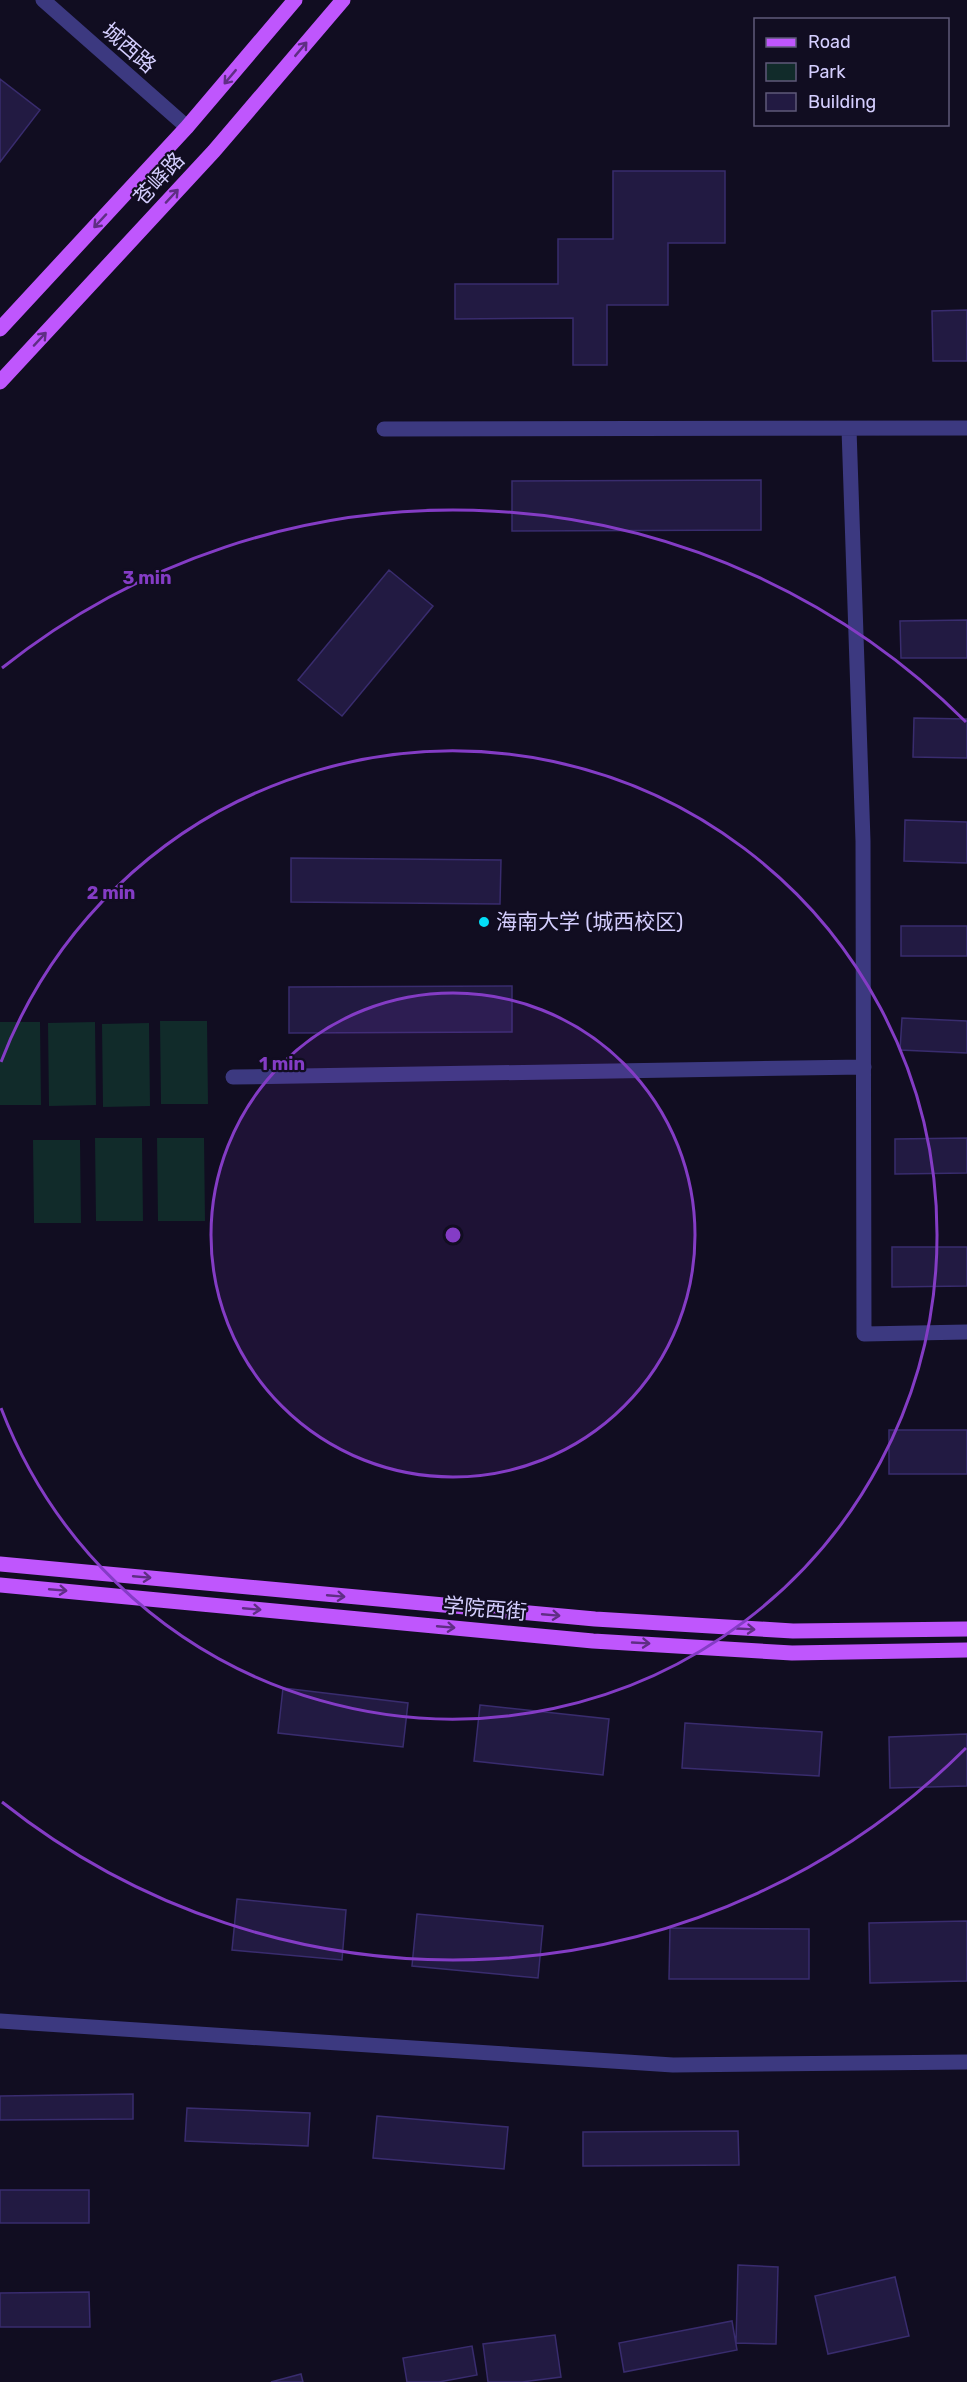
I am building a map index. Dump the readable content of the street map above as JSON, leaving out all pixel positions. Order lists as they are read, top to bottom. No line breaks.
{"streets":{"main road":["苍峄路","学院西街"],"street":["城西路"]},"crossings":[["城西路","苍峄路"]],"one_way":["学院西街"],"places":["海南大学 (城西校区)"],"legend":["Road","Park","Building"],"rings":["3 min","2 min","1 min"]}
